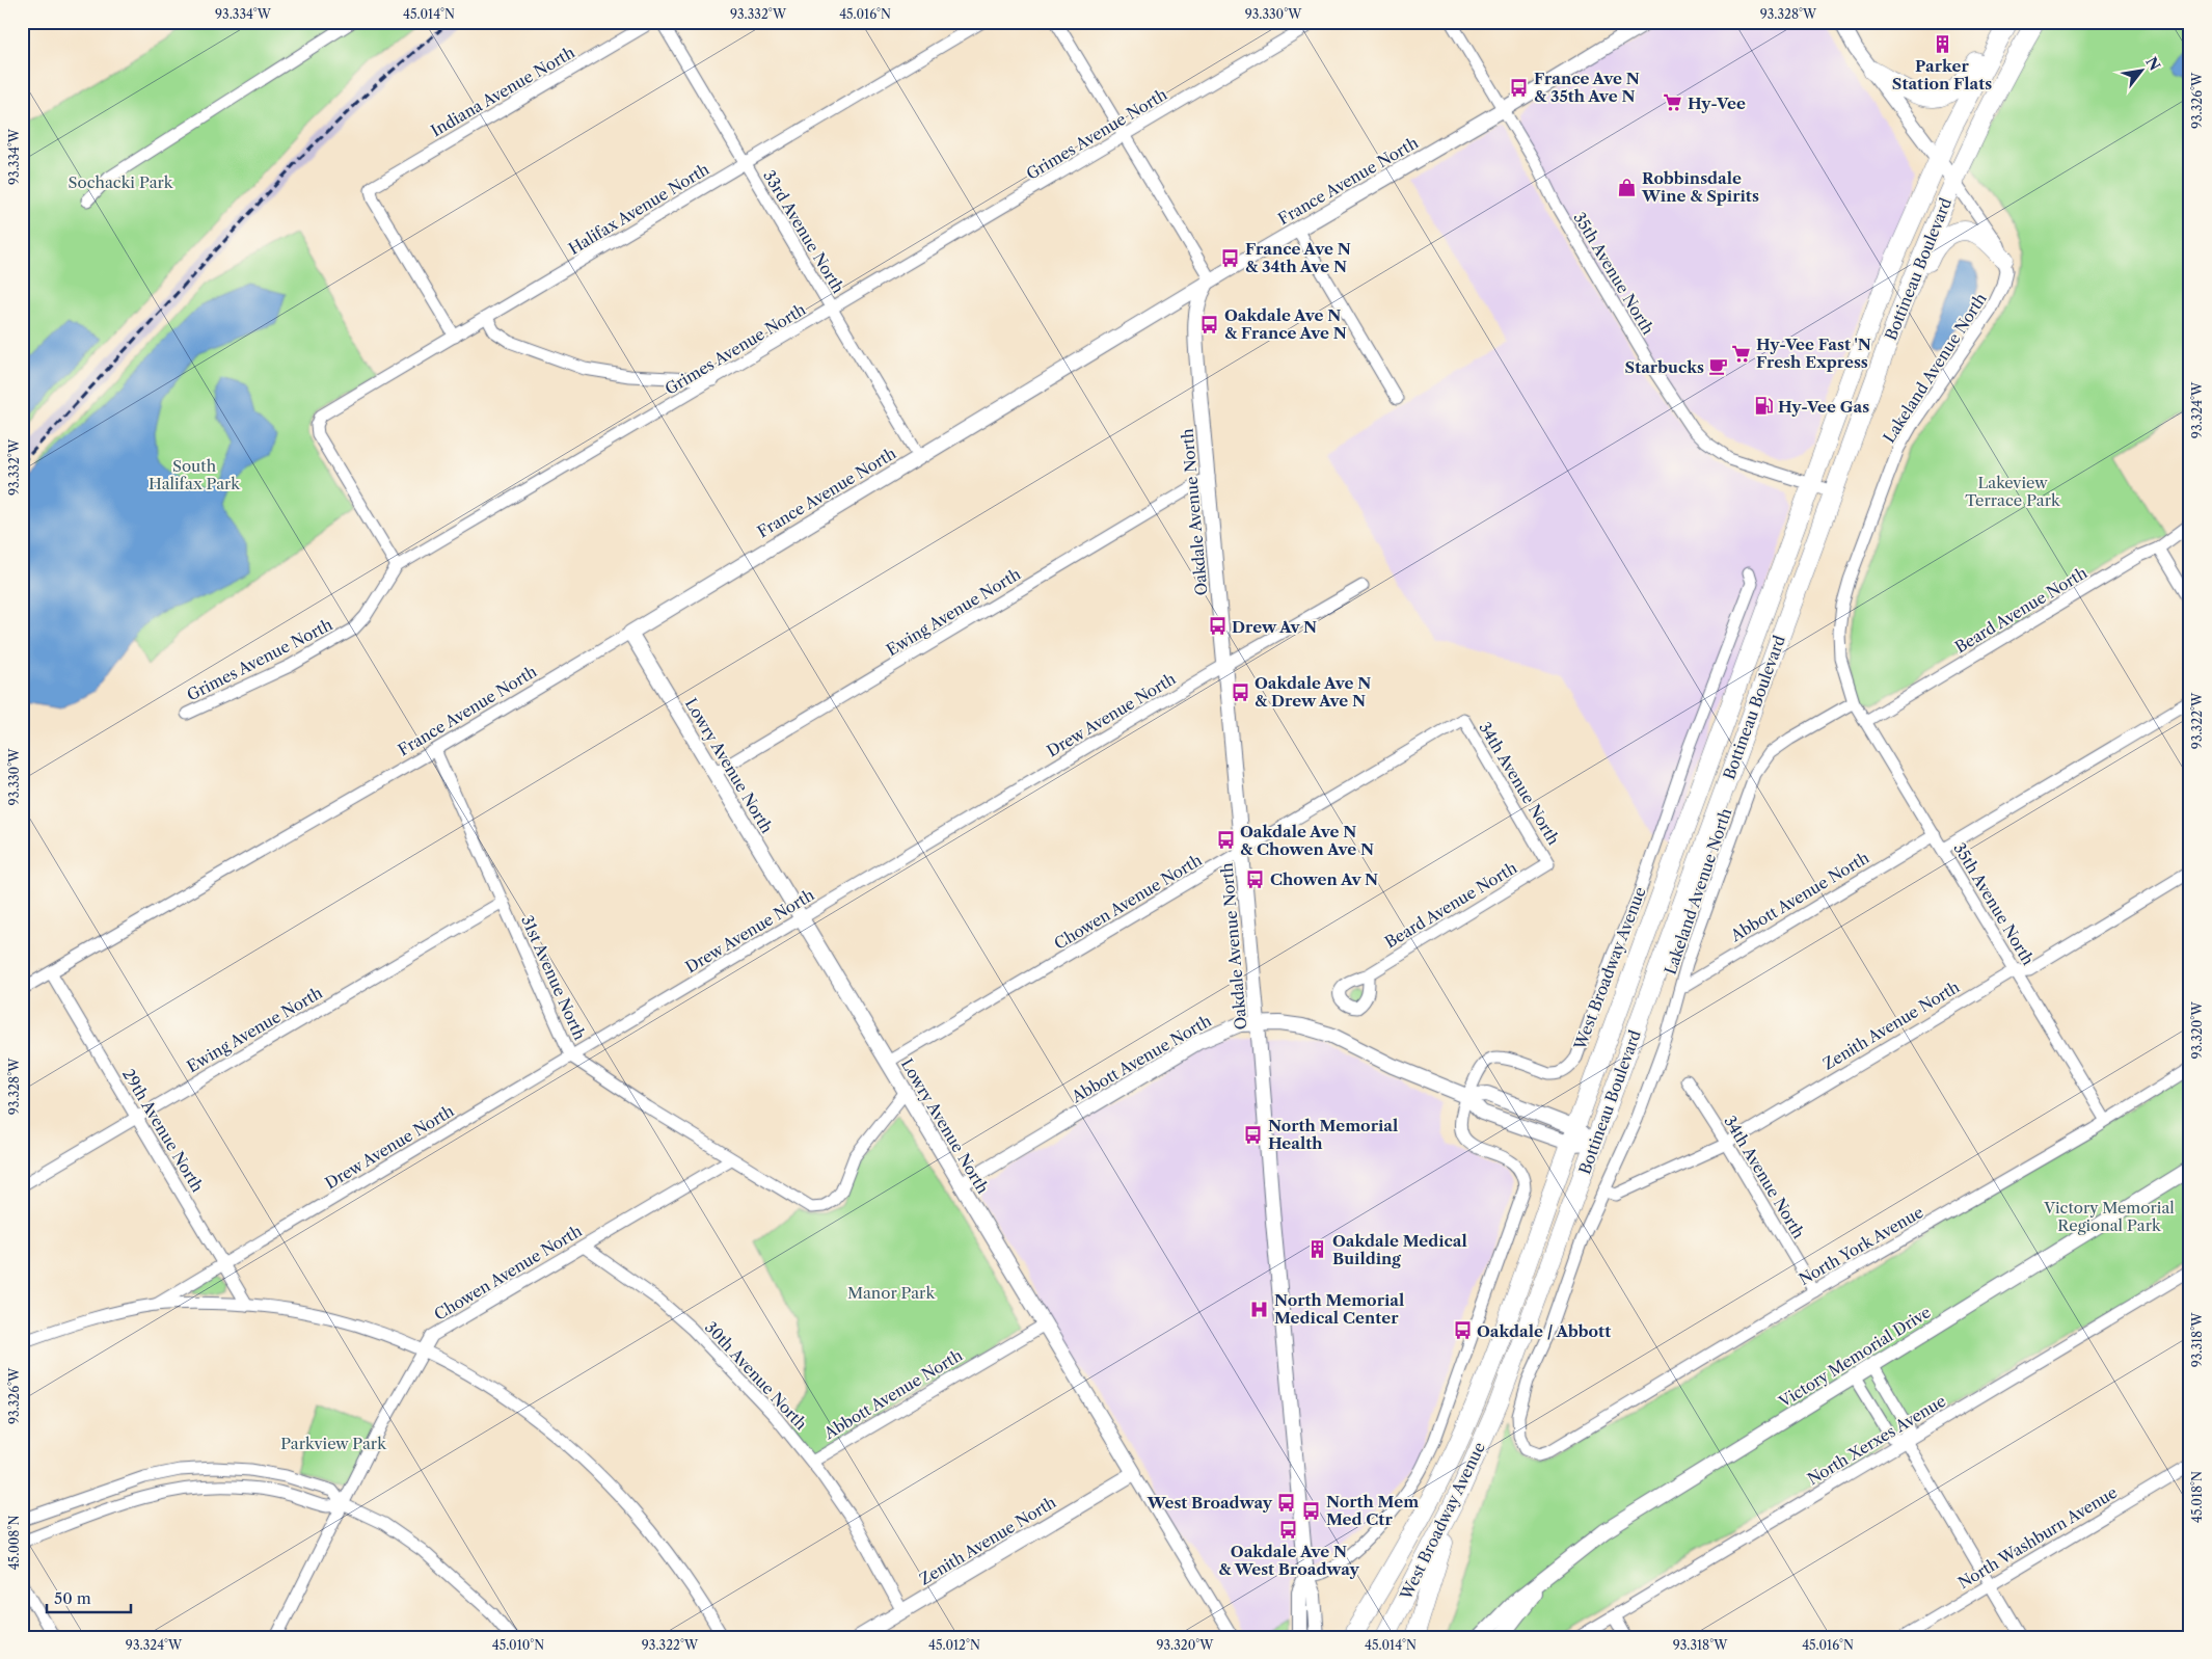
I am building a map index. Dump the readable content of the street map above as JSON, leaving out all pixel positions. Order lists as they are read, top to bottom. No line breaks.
{"streets":{"main road":["Bottineau Boulevard","West Broadway Avenue"],"street":["Indiana Avenue North","Grimes Avenue North","France Avenue North","Halifax Avenue North","33rd Avenue North","35th Avenue North","Lakeland Avenue North","Oakdale Avenue North","Beard Avenue North","Ewing Avenue North","Drew Avenue North","Lowry Avenue North","34th Avenue North","Abbott Avenue North","Chowen Avenue North","31st Avenue North","Zenith Avenue North","29th Avenue North","North York Avenue","Victory Memorial Drive","30th Avenue North","North Xerxes Avenue","North Washburn Avenue"]},"crossings":[["Indiana Avenue North","Halifax Avenue North"],["Grimes Avenue North","Halifax Avenue North"],["Grimes Avenue North","33rd Avenue North"],["France Avenue North","33rd Avenue North"],["France Avenue North","35th Avenue North"],["France Avenue North","Oakdale Avenue North"],["France Avenue North","Lowry Avenue North"],["France Avenue North","31st Avenue North"],["France Avenue North","29th Avenue North"],["Halifax Avenue North","33rd Avenue North"],["Bottineau Boulevard","35th Avenue North"],["Bottineau Boulevard","Lakeland Avenue North"],["Bottineau Boulevard","Abbott Avenue North"],["Bottineau Boulevard","West Broadway Avenue"],["35th Avenue North","Lakeland Avenue North"],["35th Avenue North","Beard Avenue North"],["35th Avenue North","Abbott Avenue North"],["35th Avenue North","Zenith Avenue North"],["35th Avenue North","North York Avenue"],["Lakeland Avenue North","Abbott Avenue North"],["Lakeland Avenue North","Zenith Avenue North"],["Lakeland Avenue North","North York Avenue"],["Oakdale Avenue North","Ewing Avenue North"],["Oakdale Avenue North","Drew Avenue North"],["Oakdale Avenue North","Abbott Avenue North"],["Oakdale Avenue North","Chowen Avenue North"],["Oakdale Avenue North","West Broadway Avenue"],["Beard Avenue North","34th Avenue North"],["Ewing Avenue North","Lowry Avenue North"],["Ewing Avenue North","31st Avenue North"],["Ewing Avenue North","29th Avenue North"],["Drew Avenue North","Lowry Avenue North"],["Drew Avenue North","31st Avenue North"],["Drew Avenue North","29th Avenue North"],["Lowry Avenue North","Abbott Avenue North"],["Lowry Avenue North","Chowen Avenue North"],["Lowry Avenue North","31st Avenue North"],["Lowry Avenue North","Zenith Avenue North"],["34th Avenue North","Chowen Avenue North"],["34th Avenue North","Zenith Avenue North"],["34th Avenue North","North York Avenue"],["Abbott Avenue North","West Broadway Avenue"],["Abbott Avenue North","30th Avenue North"],["Chowen Avenue North","31st Avenue North"],["Chowen Avenue North","30th Avenue North"],["Zenith Avenue North","30th Avenue North"]],"parks":["Sochacki Park","South Halifax Park","Lakeview Terrace Park","Victory Memorial Regional Park","Manor Park","Parkview Park"],"places":{"building":["Parker Station Flats","Oakdale Medical Building"],"bus stop":["France Ave N & 35th Ave N","France Ave N & 34th Ave N","Oakdale Ave N & France Ave N","Drew Av N","Oakdale Ave N & Drew Ave N","Oakdale Ave N & Chowen Ave N","Chowen Av N","North Memorial Health","Oakdale / Abbott","West Broadway","North Mem Med Ctr","Oakdale Ave N & West Broadway"],"supermarket":["Hy-Vee","Hy-Vee Fast 'N Fresh Express"],"shop":["Robbinsdale Wine & Spirits"],"cafe":["Starbucks"],"fuel station":["Hy-Vee Gas"],"hospital":["North Memorial Medical Center"]},"scale_bar":"50 m","north":"top right","coordinates":["93.334°W","45.014°N","93.332°W","45.016°N","93.330°W","93.328°W","93.326°W","93.324°W","93.322°W","93.320°W","93.318°W","45.018°N","45.008°N","45.010°N","45.012°N"]}
